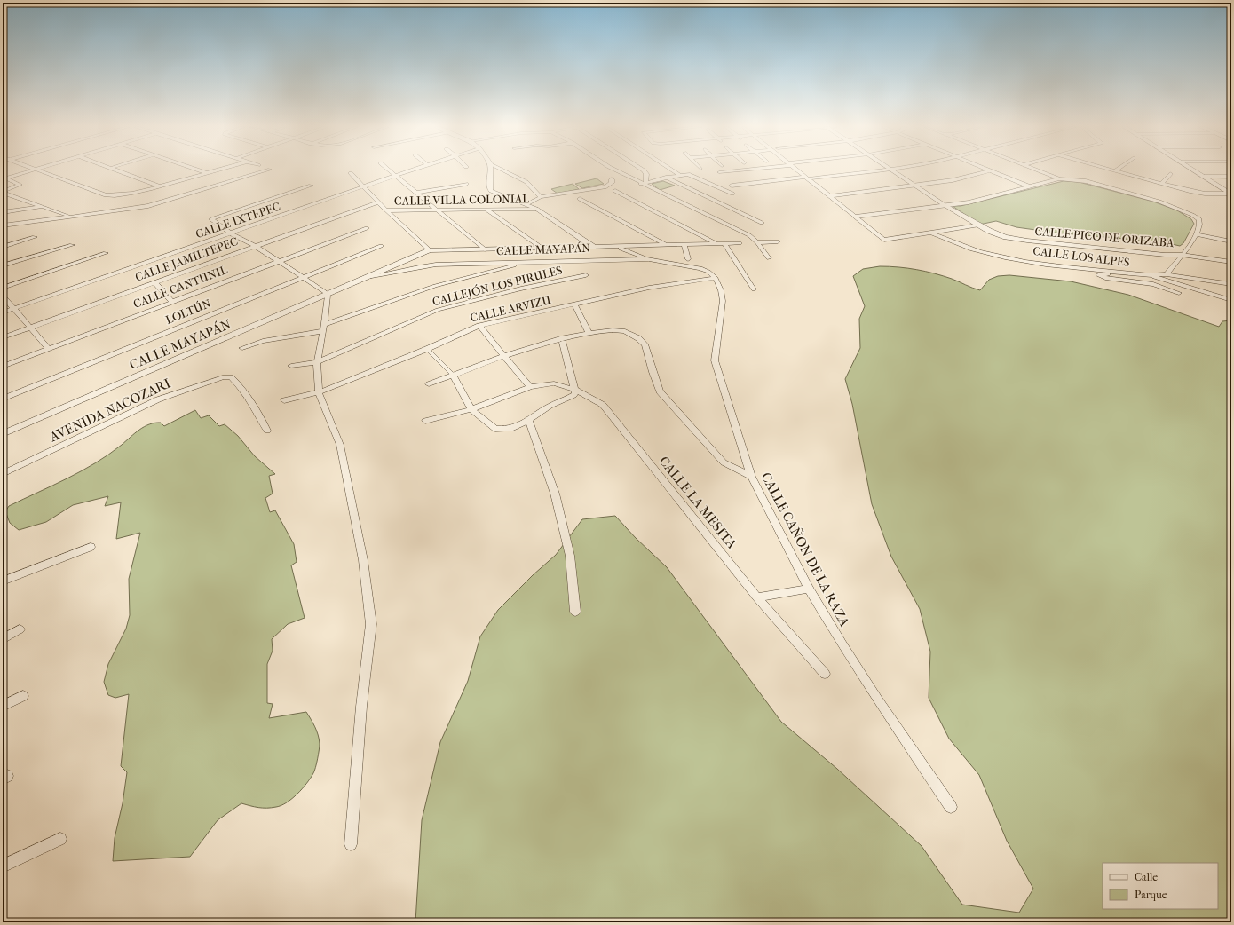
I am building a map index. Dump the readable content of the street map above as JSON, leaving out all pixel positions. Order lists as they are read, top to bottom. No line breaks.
{"streets":{"street":["CALLE VILLA COLONIAL","CALLE IXTEPEC","CALLE PICO DE ORIZABA","CALLE MAYAPÁN","CALLE LOS ALPES","CALLE JAMILTEPEC","CALLEJÓN LOS PIRULES","CALLE CANTUNIL","CALLE ARVIZU","LOLTÚN","AVENIDA NACOZARI","CALLE LA MESITA","CALLE CAÑON DE LA RAZA"]},"crossings":[["CALLE MAYAPÁN","CALLE ARVIZU"],["CALLE MAYAPÁN","CALLE CAÑON DE LA RAZA"],["CALLE ARVIZU","CALLE CAÑON DE LA RAZA"]],"legend":["Calle","Parque"]}
